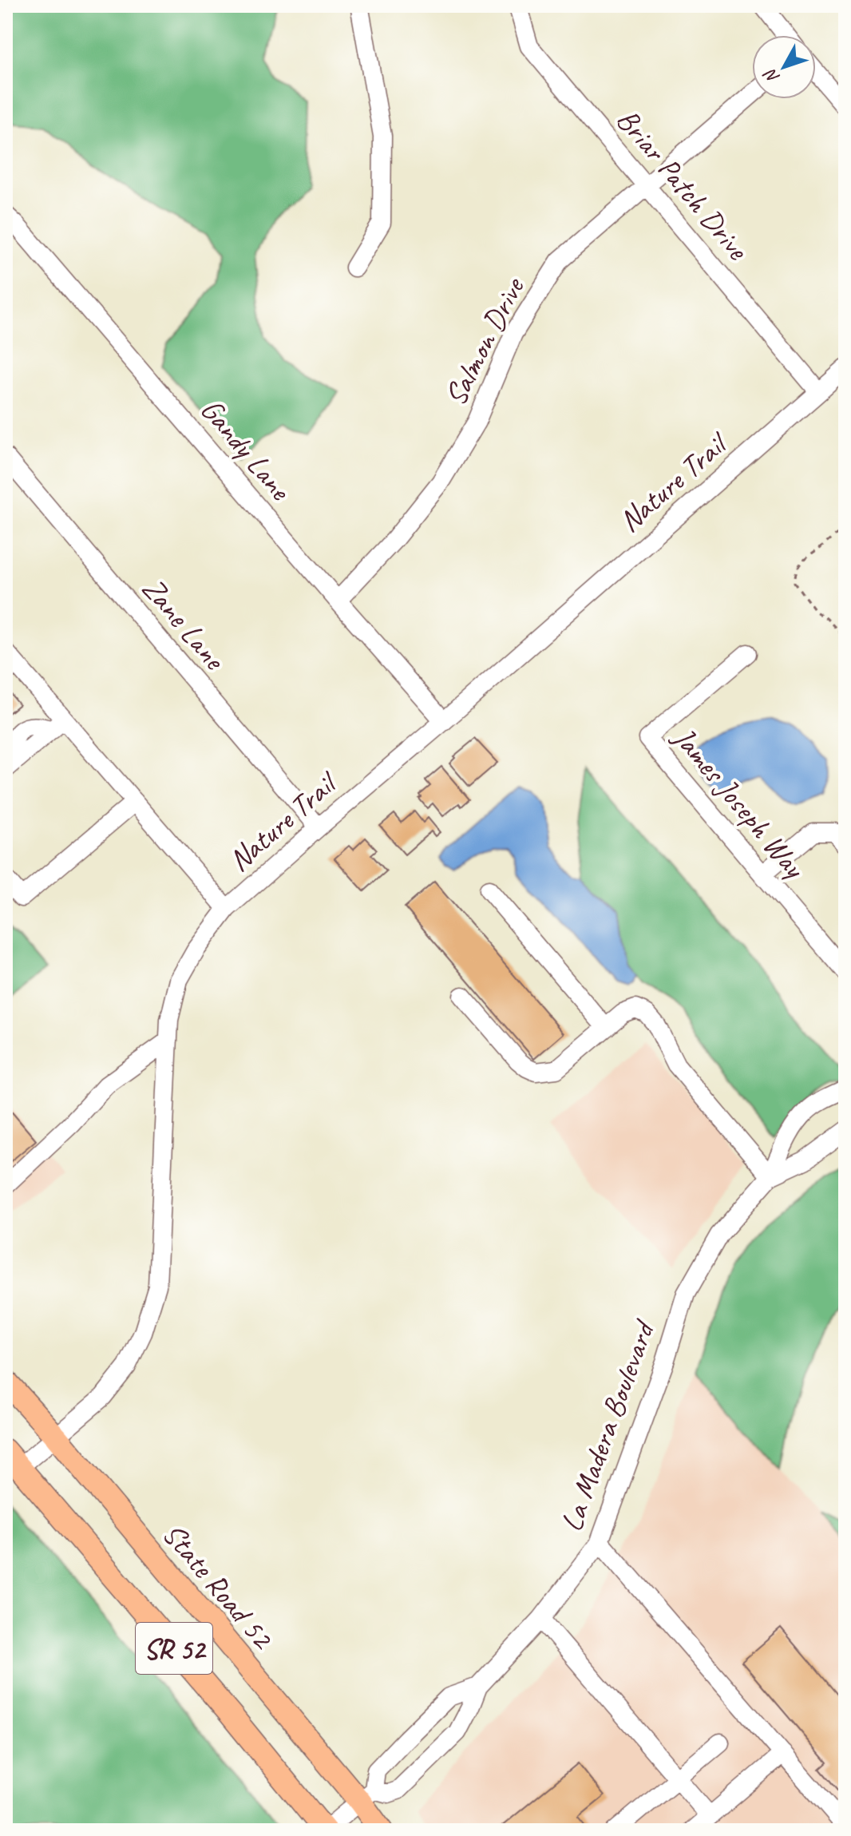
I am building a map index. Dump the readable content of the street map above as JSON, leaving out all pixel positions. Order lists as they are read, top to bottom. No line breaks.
{"streets":{"main road":["State Road 52","SR 52"],"street":["Briar Patch Drive","Salmon Drive","Gandy Lane","Nature Trail","Zane Lane","James Joseph Way","La Madera Boulevard"]},"crossings":[["Briar Patch Drive","Salmon Drive"],["Briar Patch Drive","Nature Trail"],["Salmon Drive","Gandy Lane"],["Gandy Lane","Nature Trail"],["Nature Trail","Zane Lane"],["Nature Trail","State Road 52"],["Nature Trail","SR 52"],["La Madera Boulevard","State Road 52"],["La Madera Boulevard","SR 52"]],"north":"bottom left"}
